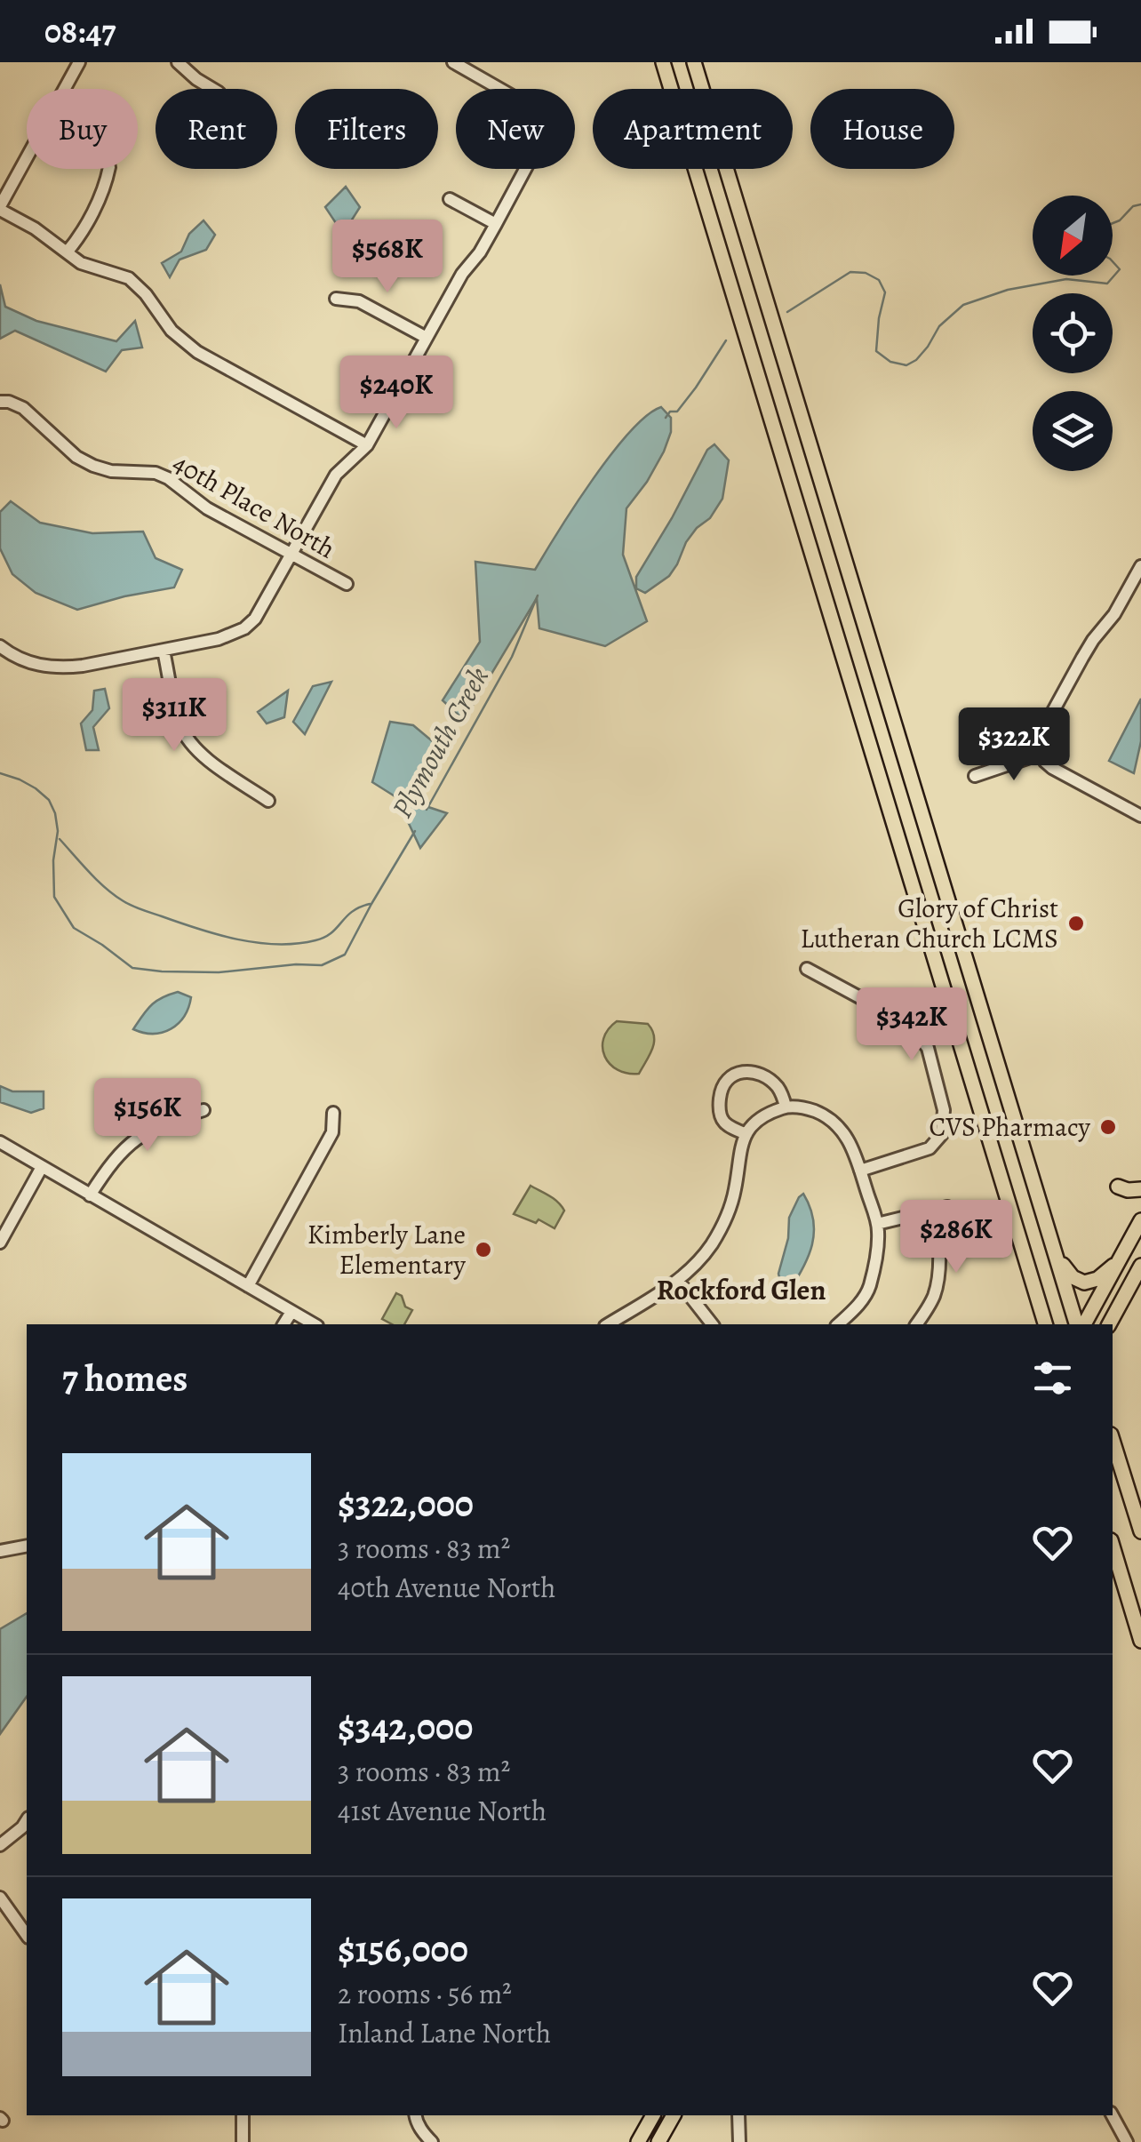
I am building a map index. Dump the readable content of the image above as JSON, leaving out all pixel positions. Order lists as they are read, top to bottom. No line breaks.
{"streets":{"street":["40th Place North"]},"districts":["Rockford Glen"],"water":["Plymouth Creek"],"places":["Glory of Christ Lutheran Church LCMS","CVS Pharmacy","Kimberly Lane Elementary"],"north":"bottom left","page":{"status":"08:47","chip":["Buy","Rent","Filters","New","Apartment","House"],"price":["$568K","$240K","$311K","$322K","$342K","$156K","$286K"],"heading":"7 homes","list":[{"name":"$322,000","note":"3 rooms · 83 m² · 40th Avenue North"},{"name":"$342,000","note":"3 rooms · 83 m² · 41st Avenue North"},{"name":"$156,000","note":"2 rooms · 56 m² · Inland Lane North"}]}}
